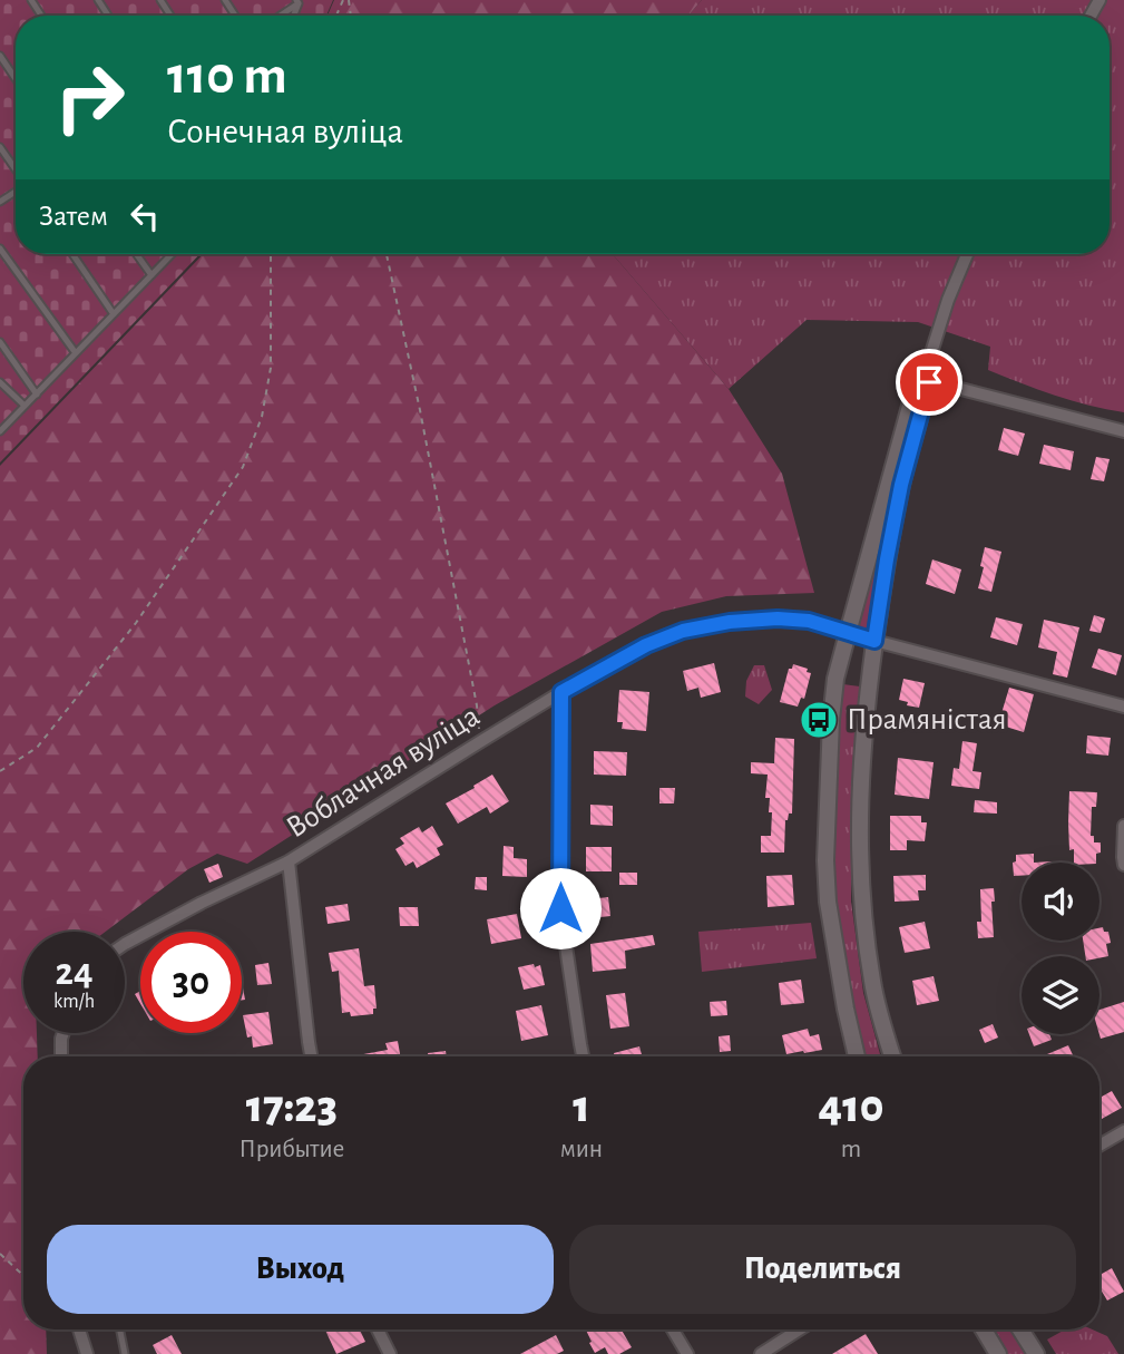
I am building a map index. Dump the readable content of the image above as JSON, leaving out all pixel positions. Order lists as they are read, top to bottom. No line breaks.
{"streets":{"street":["Воблачная вуліца"]},"places":{"bus stop":["Прамяністая"]},"page":{"turn":["110 m","Сонечная вуліца"],"then":"Затем","speed":"24 km/h","limit":"30","eta":["17:23","Прибытие","1","мин","410","m"],"buttons":["Выход","Поделиться"]}}
